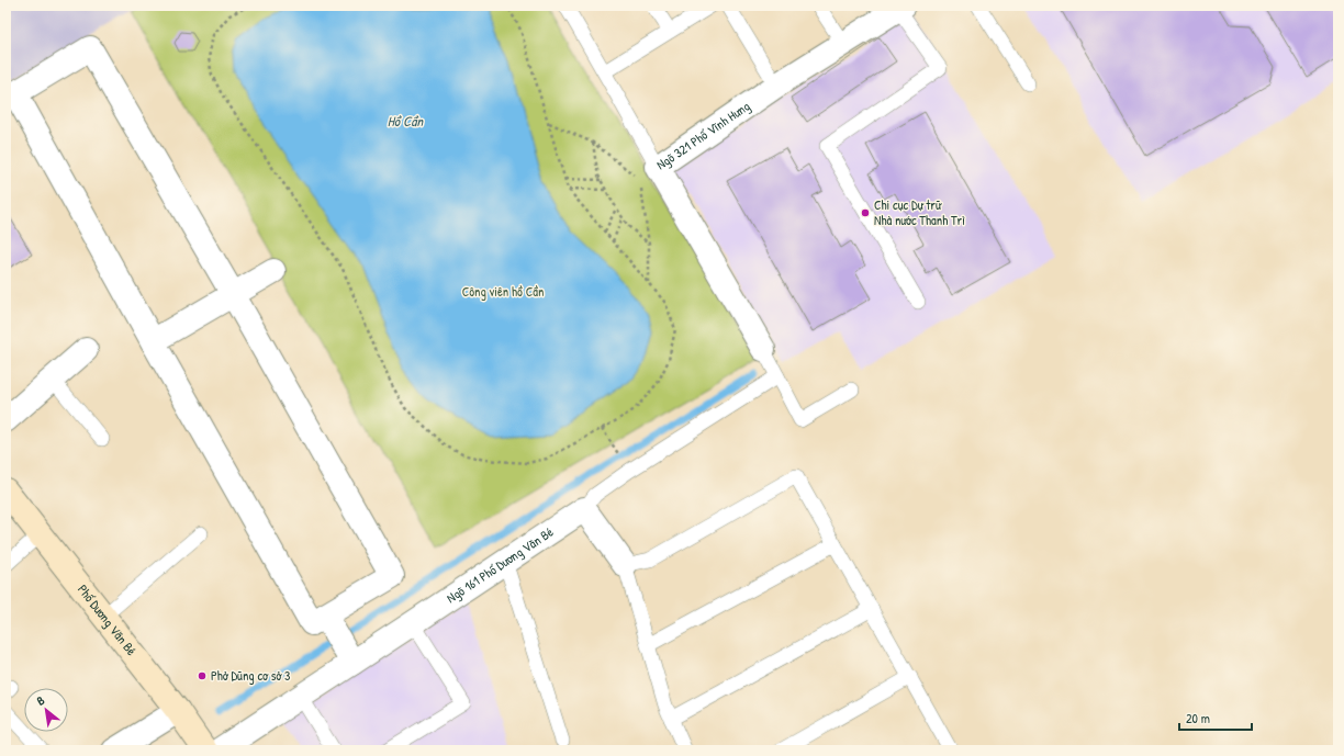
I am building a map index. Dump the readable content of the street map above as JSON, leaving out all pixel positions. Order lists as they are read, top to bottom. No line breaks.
{"streets":{"street":["Ngõ 321 Phố Vĩnh Hưng","Ngõ 161 Phố Dương Văn Bé","Phố Dương Văn Bé"]},"water":["Hồ Cần"],"parks":["Công viên hồ Cần"],"places":["Chi cục Dự trữ Nhà nước Thanh Trì","Phở Dũng cơ sở 3"],"scale_bar":"20 m","north":"top left"}
